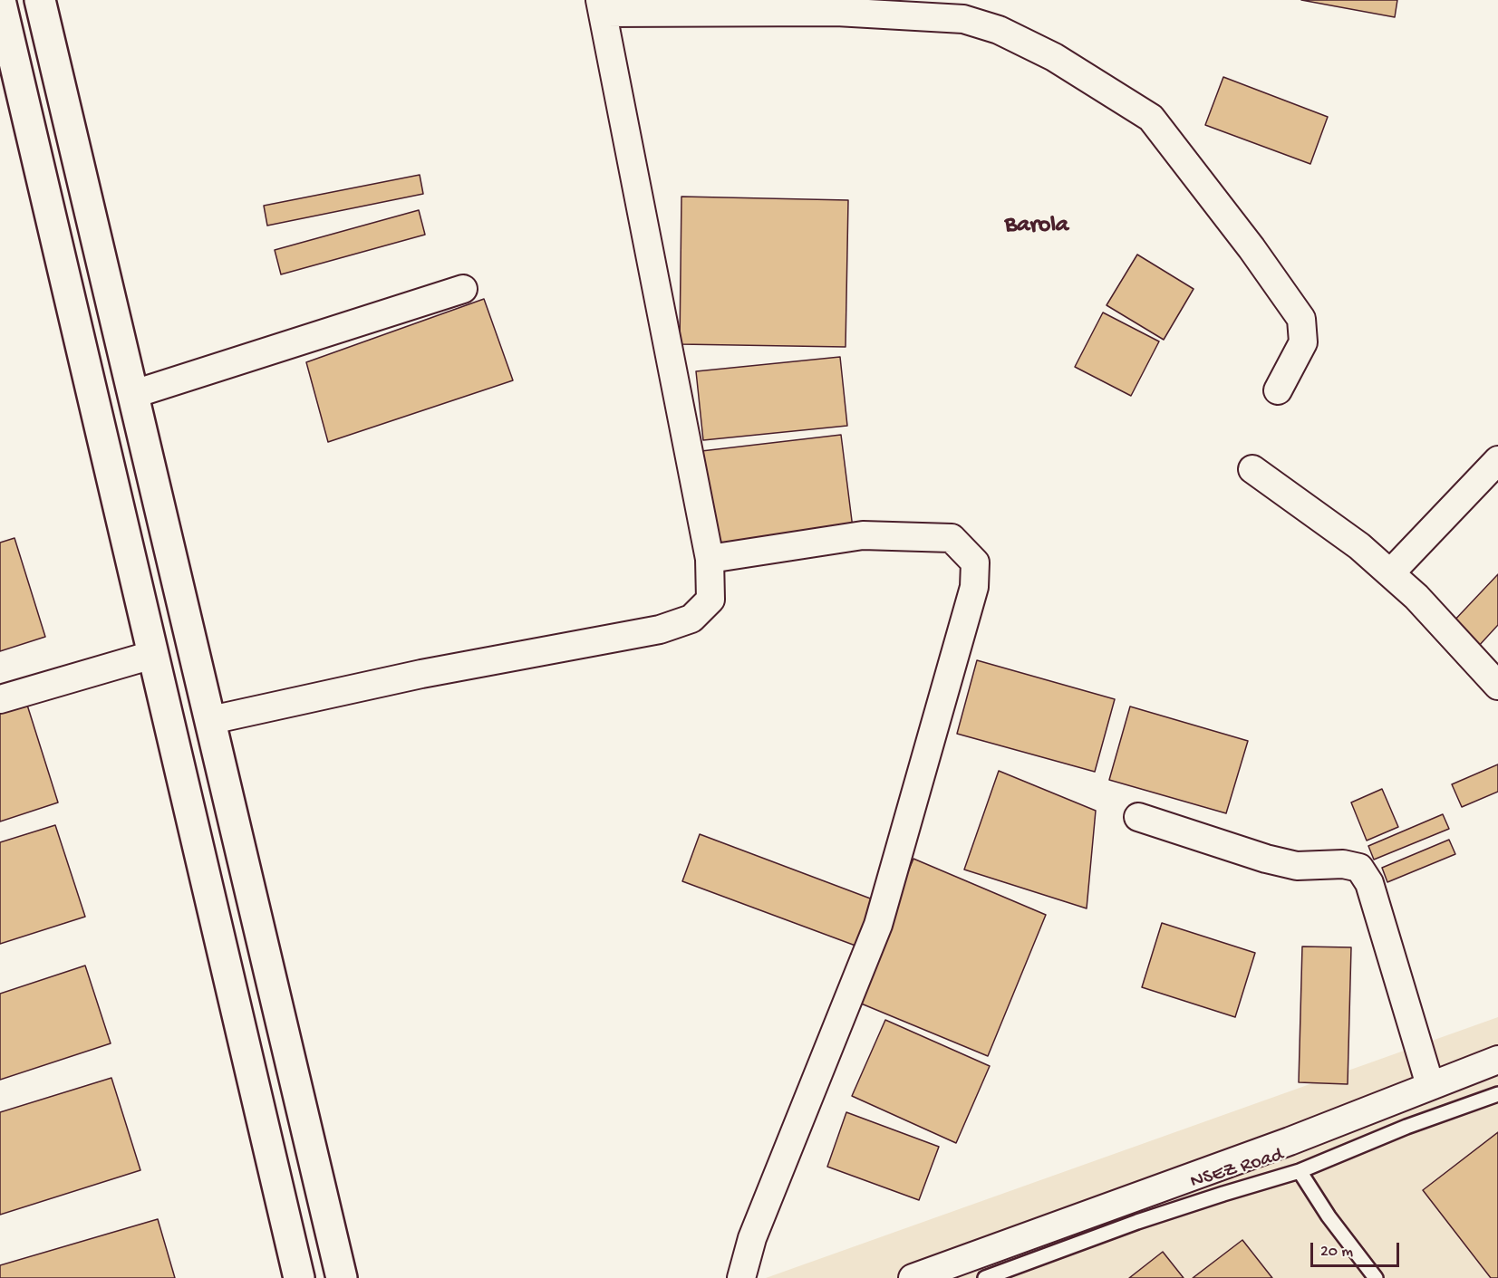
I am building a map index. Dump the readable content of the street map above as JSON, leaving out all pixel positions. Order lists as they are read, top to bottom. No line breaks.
{"streets":{"lane":["NSEZ Road"]},"districts":["Barola"],"scale_bar":"20 m"}
